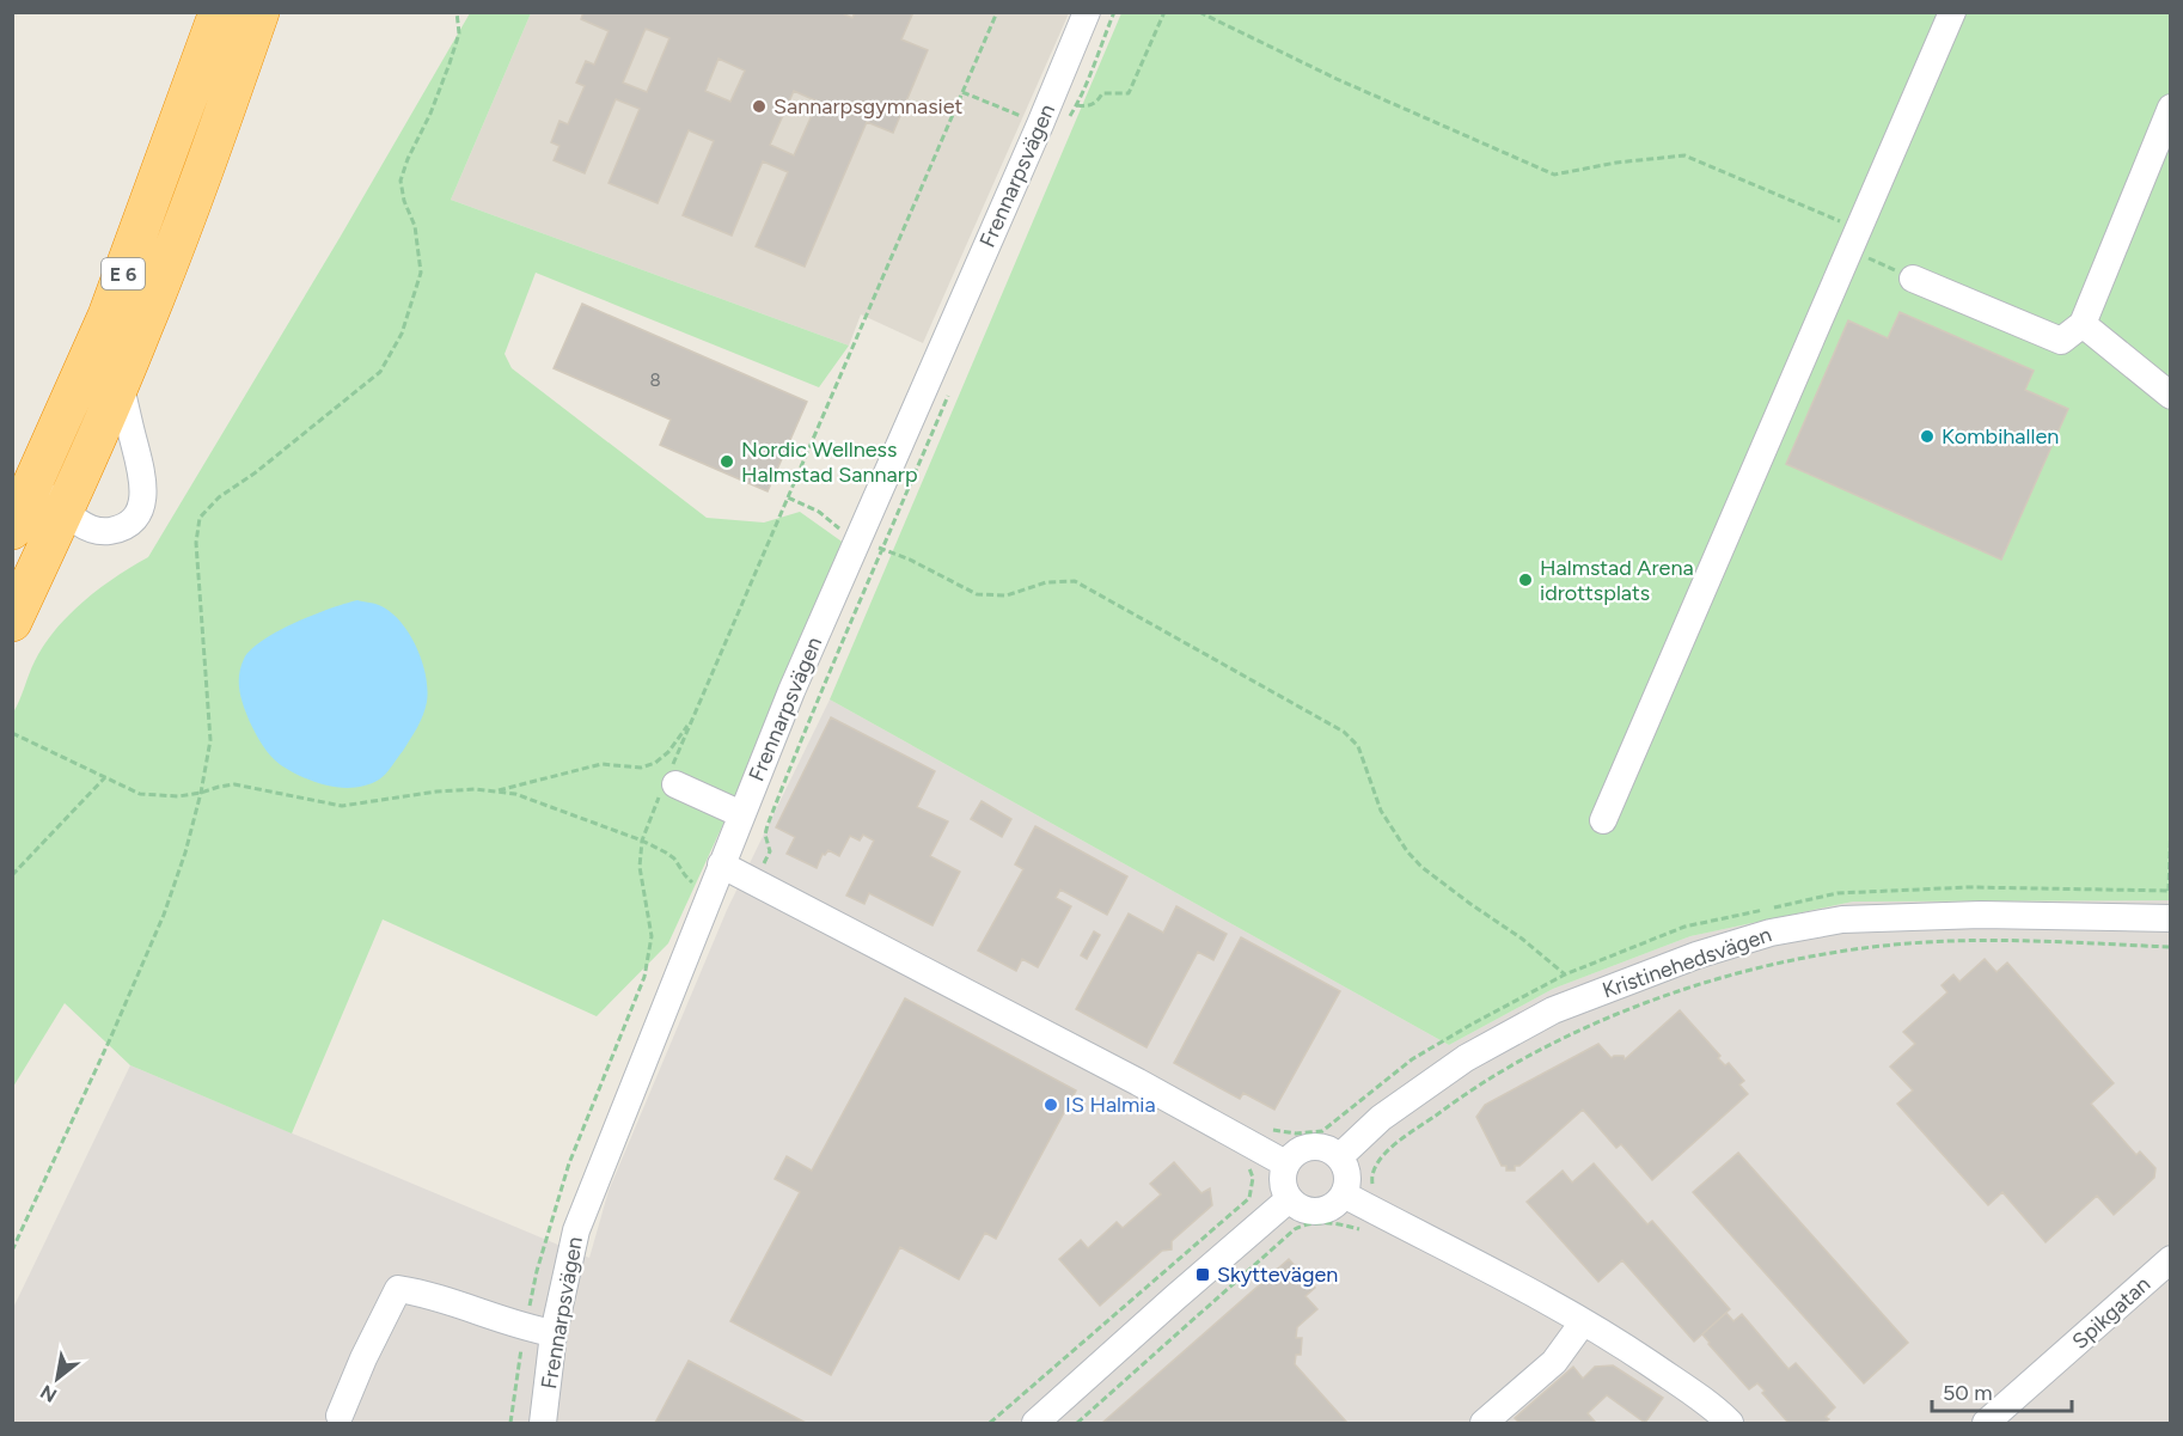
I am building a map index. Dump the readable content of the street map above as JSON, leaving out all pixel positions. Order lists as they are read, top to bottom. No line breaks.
{"streets":{"highway":["E 6"],"street":["Frennarpsvägen","Kristinehedsvägen","Spikgatan"]},"places":{"other":["Sannarpsgymnasiet","Kombihallen","Nordic Wellness Halmstad Sannarp","Halmstad Arena idrottsplats","IS Halmia"],"transit":["Skyttevägen"]},"house_numbers":["8"],"scale_bar":"50 m","north":"bottom left"}
